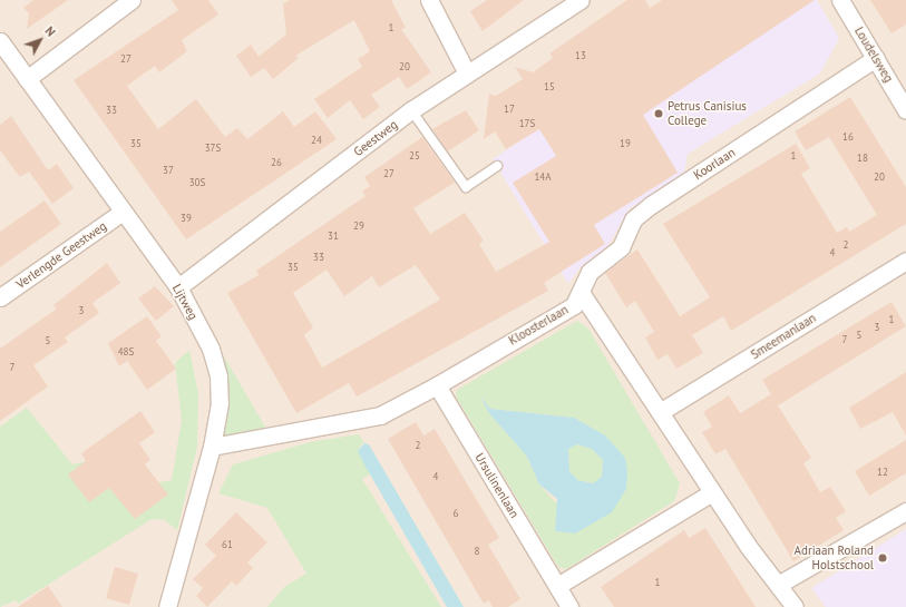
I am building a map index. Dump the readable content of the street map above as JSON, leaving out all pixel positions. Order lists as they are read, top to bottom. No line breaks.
{"streets":{"street":["Loudelsweg","Geestweg","Koorlaan","Verlengde Geestweg","Lijtweg","Kloosterlaan","Smeemanlaan","Ursulinenlaan"]},"crossings":[["Loudelsweg","Koorlaan"],["Geestweg","Lijtweg"],["Koorlaan","Kloosterlaan"],["Verlengde Geestweg","Lijtweg"],["Lijtweg","Kloosterlaan"],["Kloosterlaan","Ursulinenlaan"]],"places":["Petrus Canisius College","Adriaan Roland Holstschool"],"house_numbers":["1","13","27","20","15","17","33","17S","16","24","35","19","37S","25","1","18","26","37","27","14A","20","30S","39","29","31","2","4","33","35","3","1","3","5","7","5","48S","7","2","12","4","6","61","8","1"],"north":"top right"}
